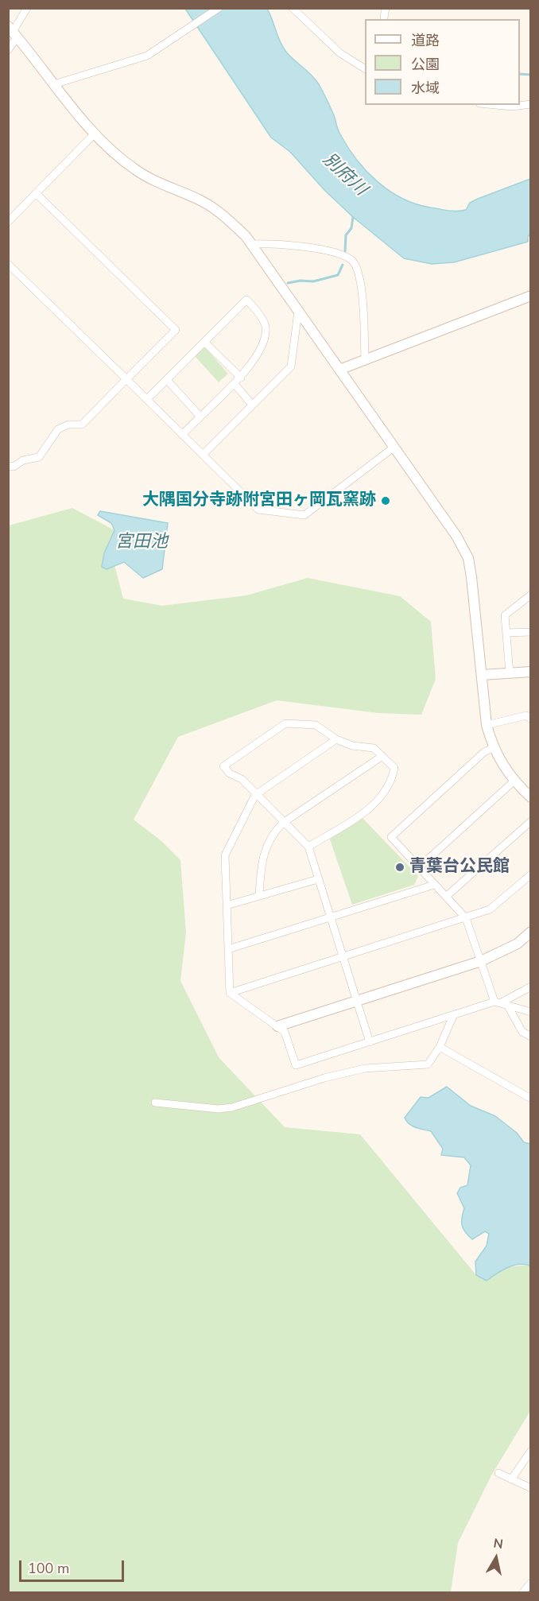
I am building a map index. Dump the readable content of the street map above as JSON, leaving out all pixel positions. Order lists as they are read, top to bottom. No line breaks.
{"water":["別府川","宮田池"],"places":["大隅国分寺跡附宮田ヶ岡瓦窯跡","青葉台公民館"],"legend":["道路","公園","水域"],"scale_bar":"100 m","north":"top"}
